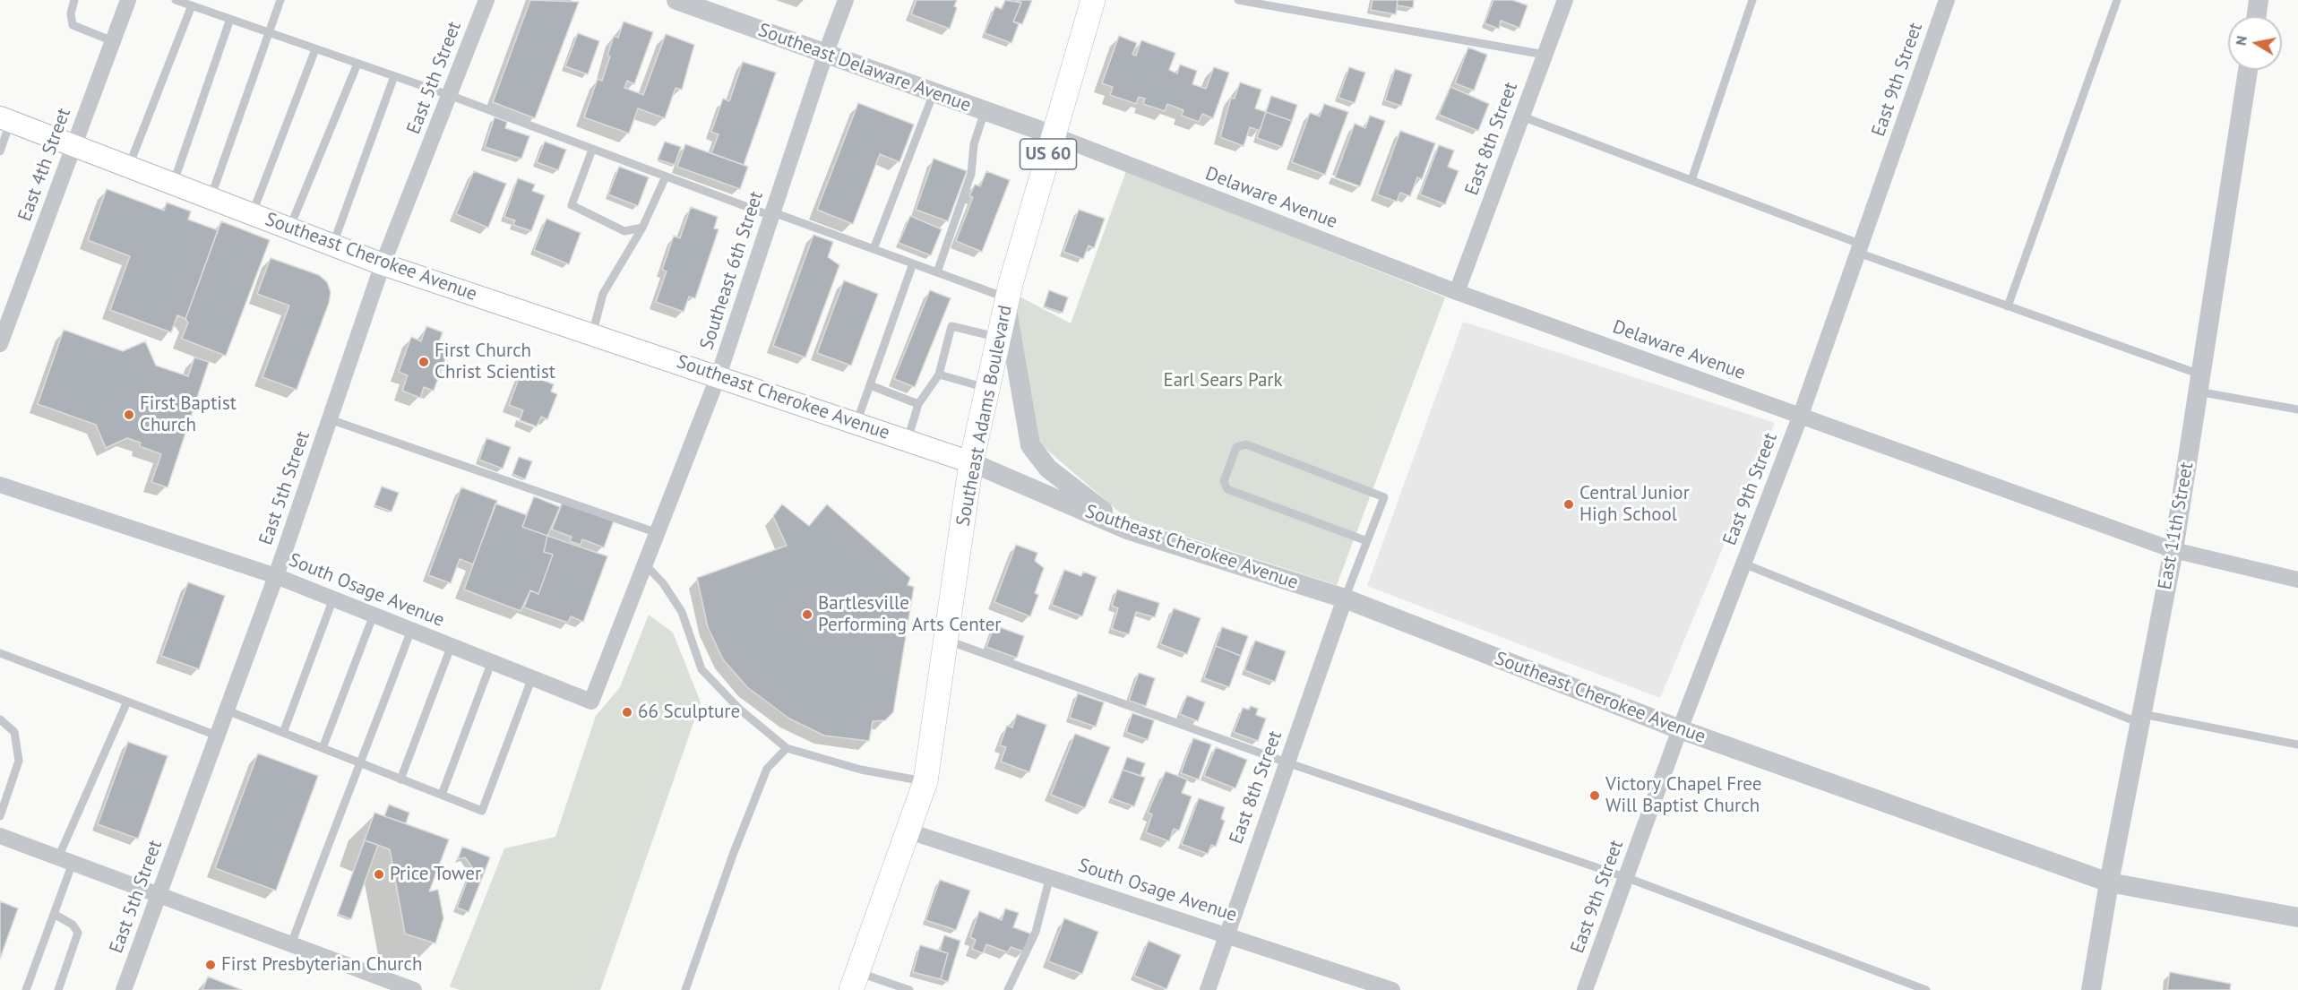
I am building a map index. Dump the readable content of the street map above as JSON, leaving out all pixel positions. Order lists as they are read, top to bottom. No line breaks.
{"streets":{"main road":["US 60","Southeast Cherokee Avenue","Southeast Adams Boulevard"],"street":["Southeast Delaware Avenue","East 5th Street","East 9th Street","East 8th Street","East 4th Street","Delaware Avenue","Southeast 6th Street","East 11th Street","South Osage Avenue"]},"crossings":[["Southeast Delaware Avenue","Delaware Avenue"],["Southeast Delaware Avenue","Southeast 6th Street"],["Southeast Delaware Avenue","Southeast Adams Boulevard"],["East 5th Street","Southeast Cherokee Avenue"],["East 5th Street","South Osage Avenue"],["East 9th Street","Delaware Avenue"],["East 9th Street","Southeast Cherokee Avenue"],["East 8th Street","Delaware Avenue"],["East 8th Street","Southeast Cherokee Avenue"],["East 8th Street","South Osage Avenue"],["East 4th Street","Southeast Cherokee Avenue"],["Delaware Avenue","Southeast Adams Boulevard"],["Delaware Avenue","East 11th Street"],["Southeast Cherokee Avenue","Southeast 6th Street"],["Southeast Cherokee Avenue","Southeast Adams Boulevard"],["Southeast Cherokee Avenue","East 11th Street"],["Southeast 6th Street","South Osage Avenue"],["Southeast Adams Boulevard","South Osage Avenue"]],"parks":["Earl Sears Park"],"places":["First Church Christ Scientist","First Baptist Church","Central Junior High School","Bartlesville Performing Arts Center","66 Sculpture","Victory Chapel Free Will Baptist Church","Price Tower","First Presbyterian Church"],"north":"left"}
